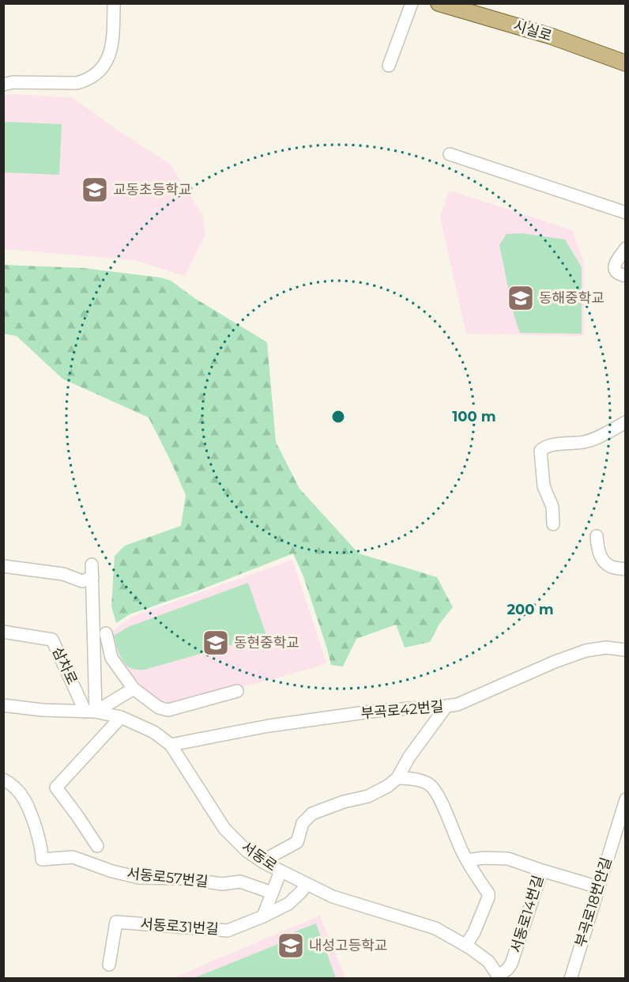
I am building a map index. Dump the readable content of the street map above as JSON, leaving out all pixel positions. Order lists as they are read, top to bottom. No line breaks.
{"streets":{"main road":["시실로"],"street":["삼차로","부곡로42번길","서동로","서동로57번길","부곡로18번안길","서동로14번길","서동로31번길"]},"crossings":[["삼차로","서동로"],["부곡로42번길","서동로"],["서동로","서동로14번길"]],"places":{"school or university":["교동초등학교","동해중학교","동현중학교","내성고등학교"]},"rings":["100 m","200 m"]}
